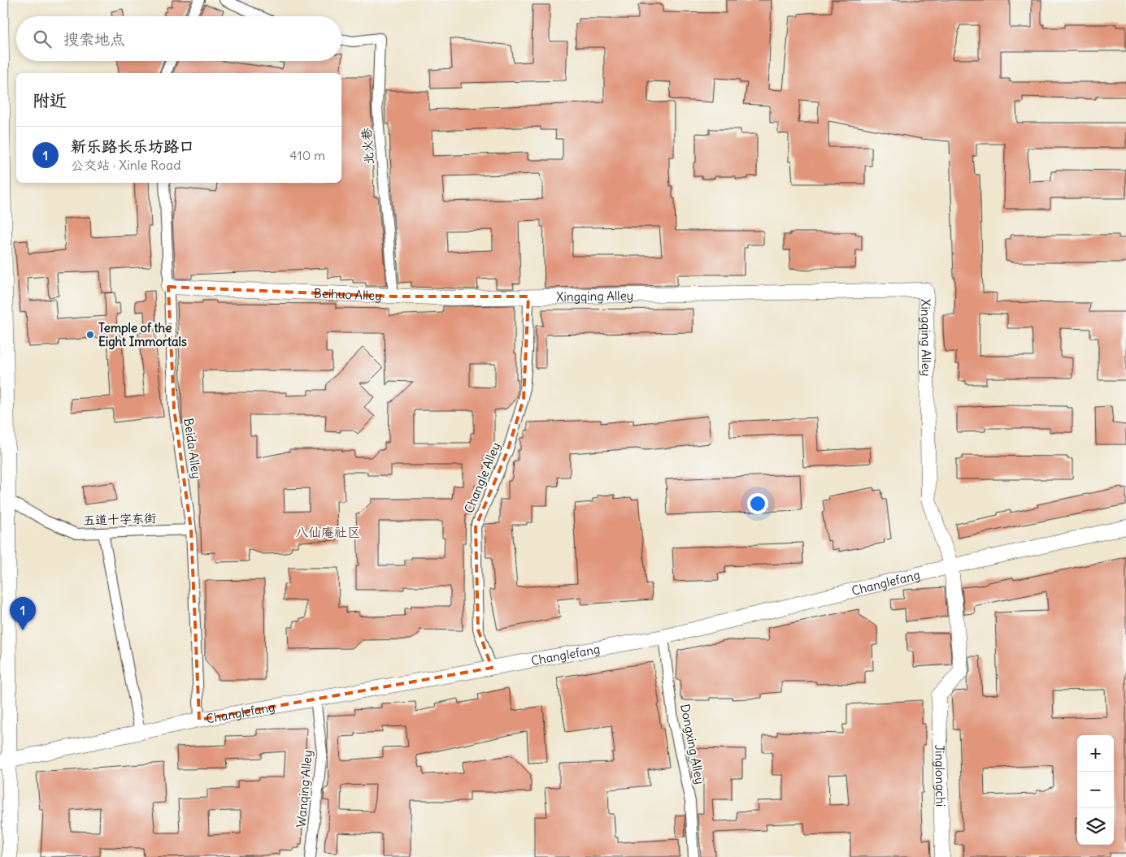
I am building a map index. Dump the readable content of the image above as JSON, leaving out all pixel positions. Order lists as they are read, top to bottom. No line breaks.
{"streets":{"street":["北火巷","Beihuo Alley","Xingqing Alley","Beida Alley","Changle Alley","五道十字东街","Changlefang","Dongxing Alley","Jinglongchi","Wanqing Alley"]},"crossings":[["北火巷","Beihuo Alley"],["Beihuo Alley","Xingqing Alley"],["Beihuo Alley","Beida Alley"],["Beihuo Alley","Changle Alley"],["Xingqing Alley","Changle Alley"],["Xingqing Alley","Changlefang"],["Xingqing Alley","Jinglongchi"],["Beida Alley","五道十字东街"],["Beida Alley","Changlefang"],["Changle Alley","Changlefang"],["Changlefang","Dongxing Alley"],["Changlefang","Wanqing Alley"]],"districts":["八仙庵社区"],"places":["Temple of the Eight Immortals"],"page":{"search":"搜索地点","heading":"附近","list":[{"mark":"1","name":"新乐路长乐坊路口","note":"公交站 · Xinle Road","value":"410 m"}],"pins":"1","map_buttons":["+","−"]}}
